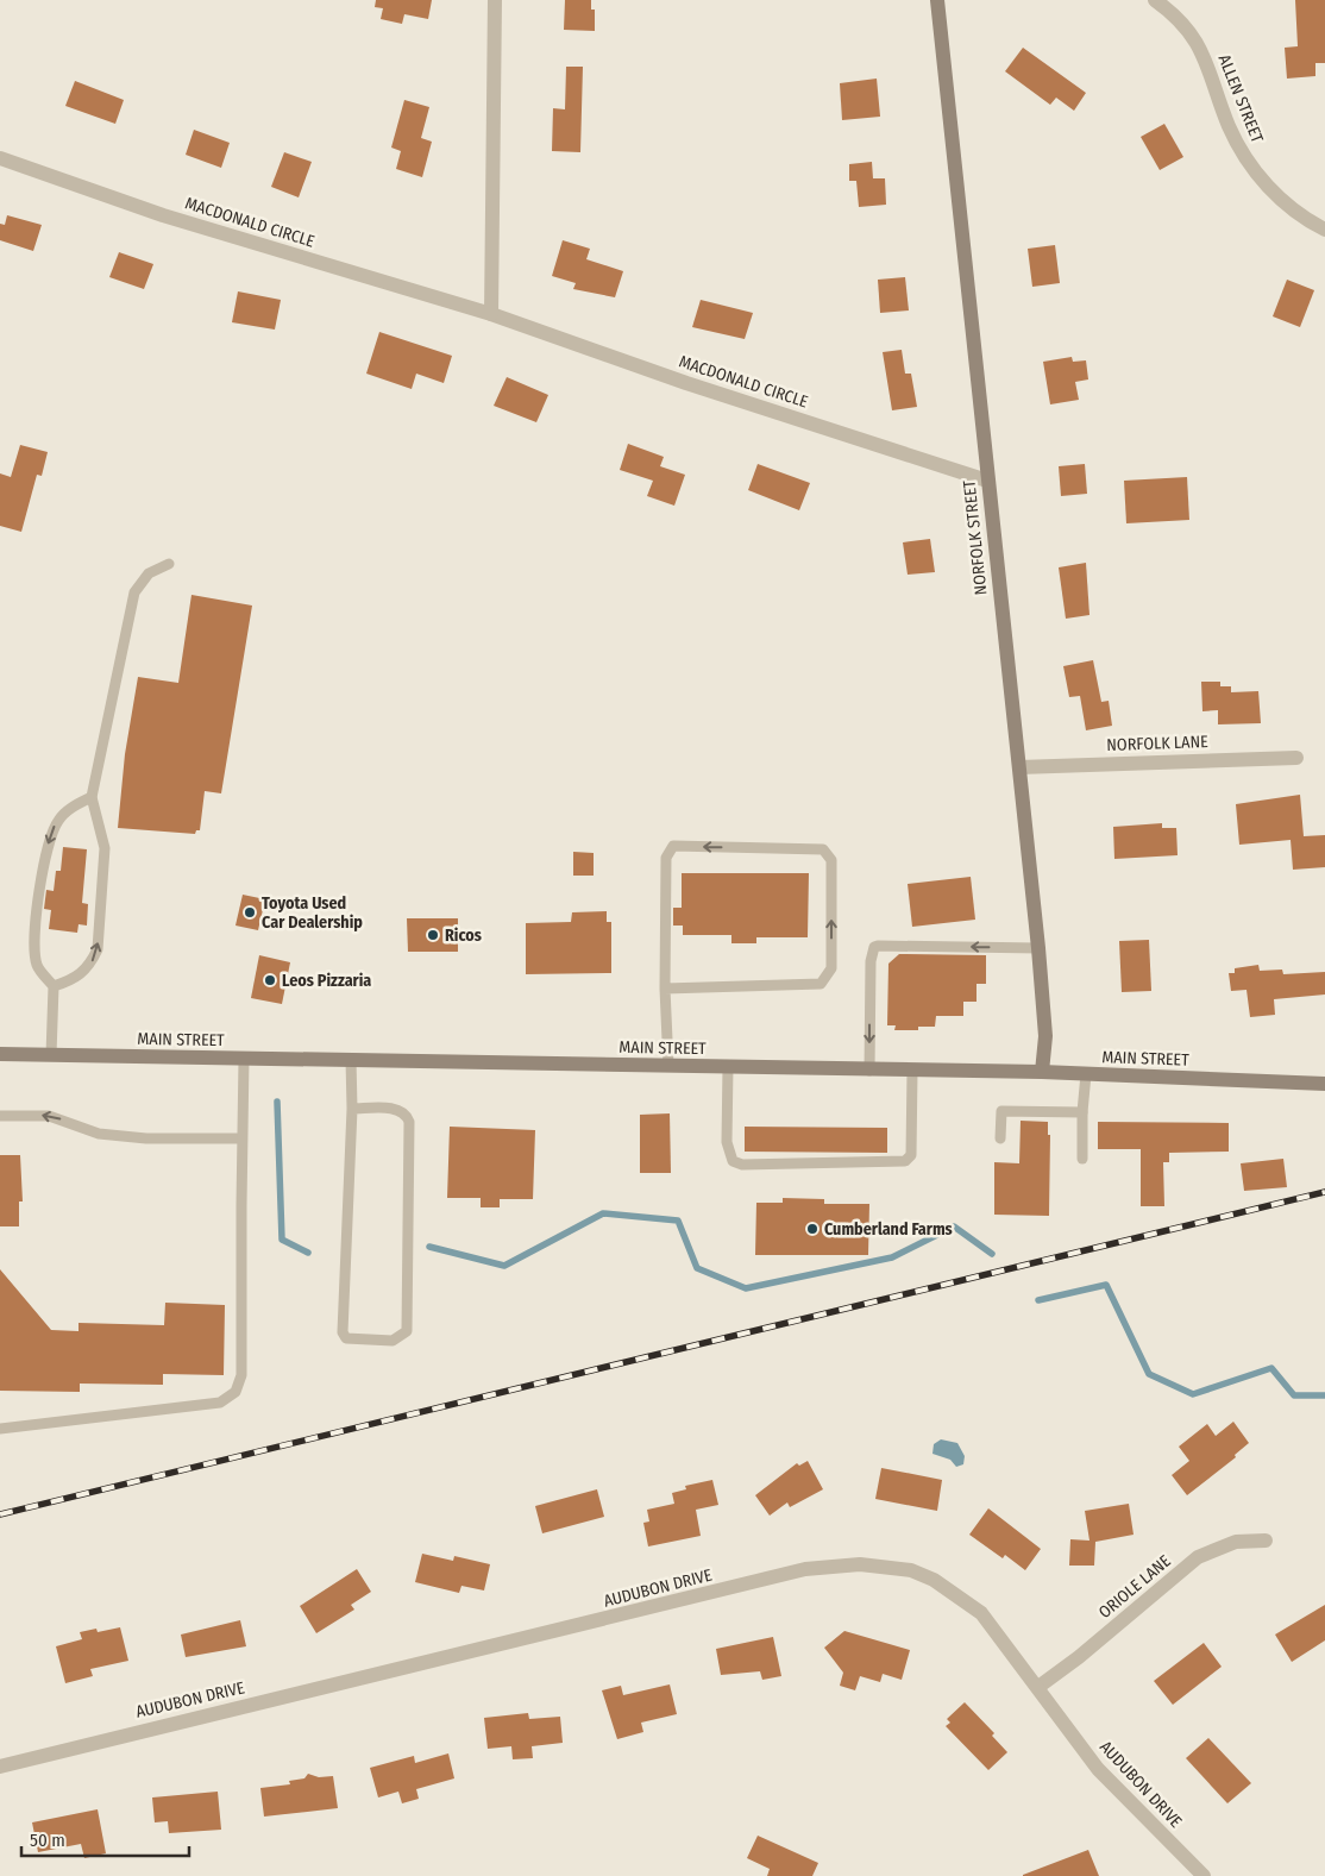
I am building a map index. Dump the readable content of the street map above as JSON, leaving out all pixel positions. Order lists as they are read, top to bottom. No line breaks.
{"streets":{"main road":["NORFOLK STREET","MAIN STREET"],"street":["ALLEN STREET","MACDONALD CIRCLE","NORFOLK LANE","ORIOLE LANE","AUDUBON DRIVE"]},"crossings":[["MACDONALD CIRCLE","NORFOLK STREET"],["NORFOLK STREET","NORFOLK LANE"],["NORFOLK STREET","MAIN STREET"],["ORIOLE LANE","AUDUBON DRIVE"]],"places":["Toyota Used Car Dealership","Ricos","Leos Pizzaria","Cumberland Farms"],"scale_bar":"50 m"}
